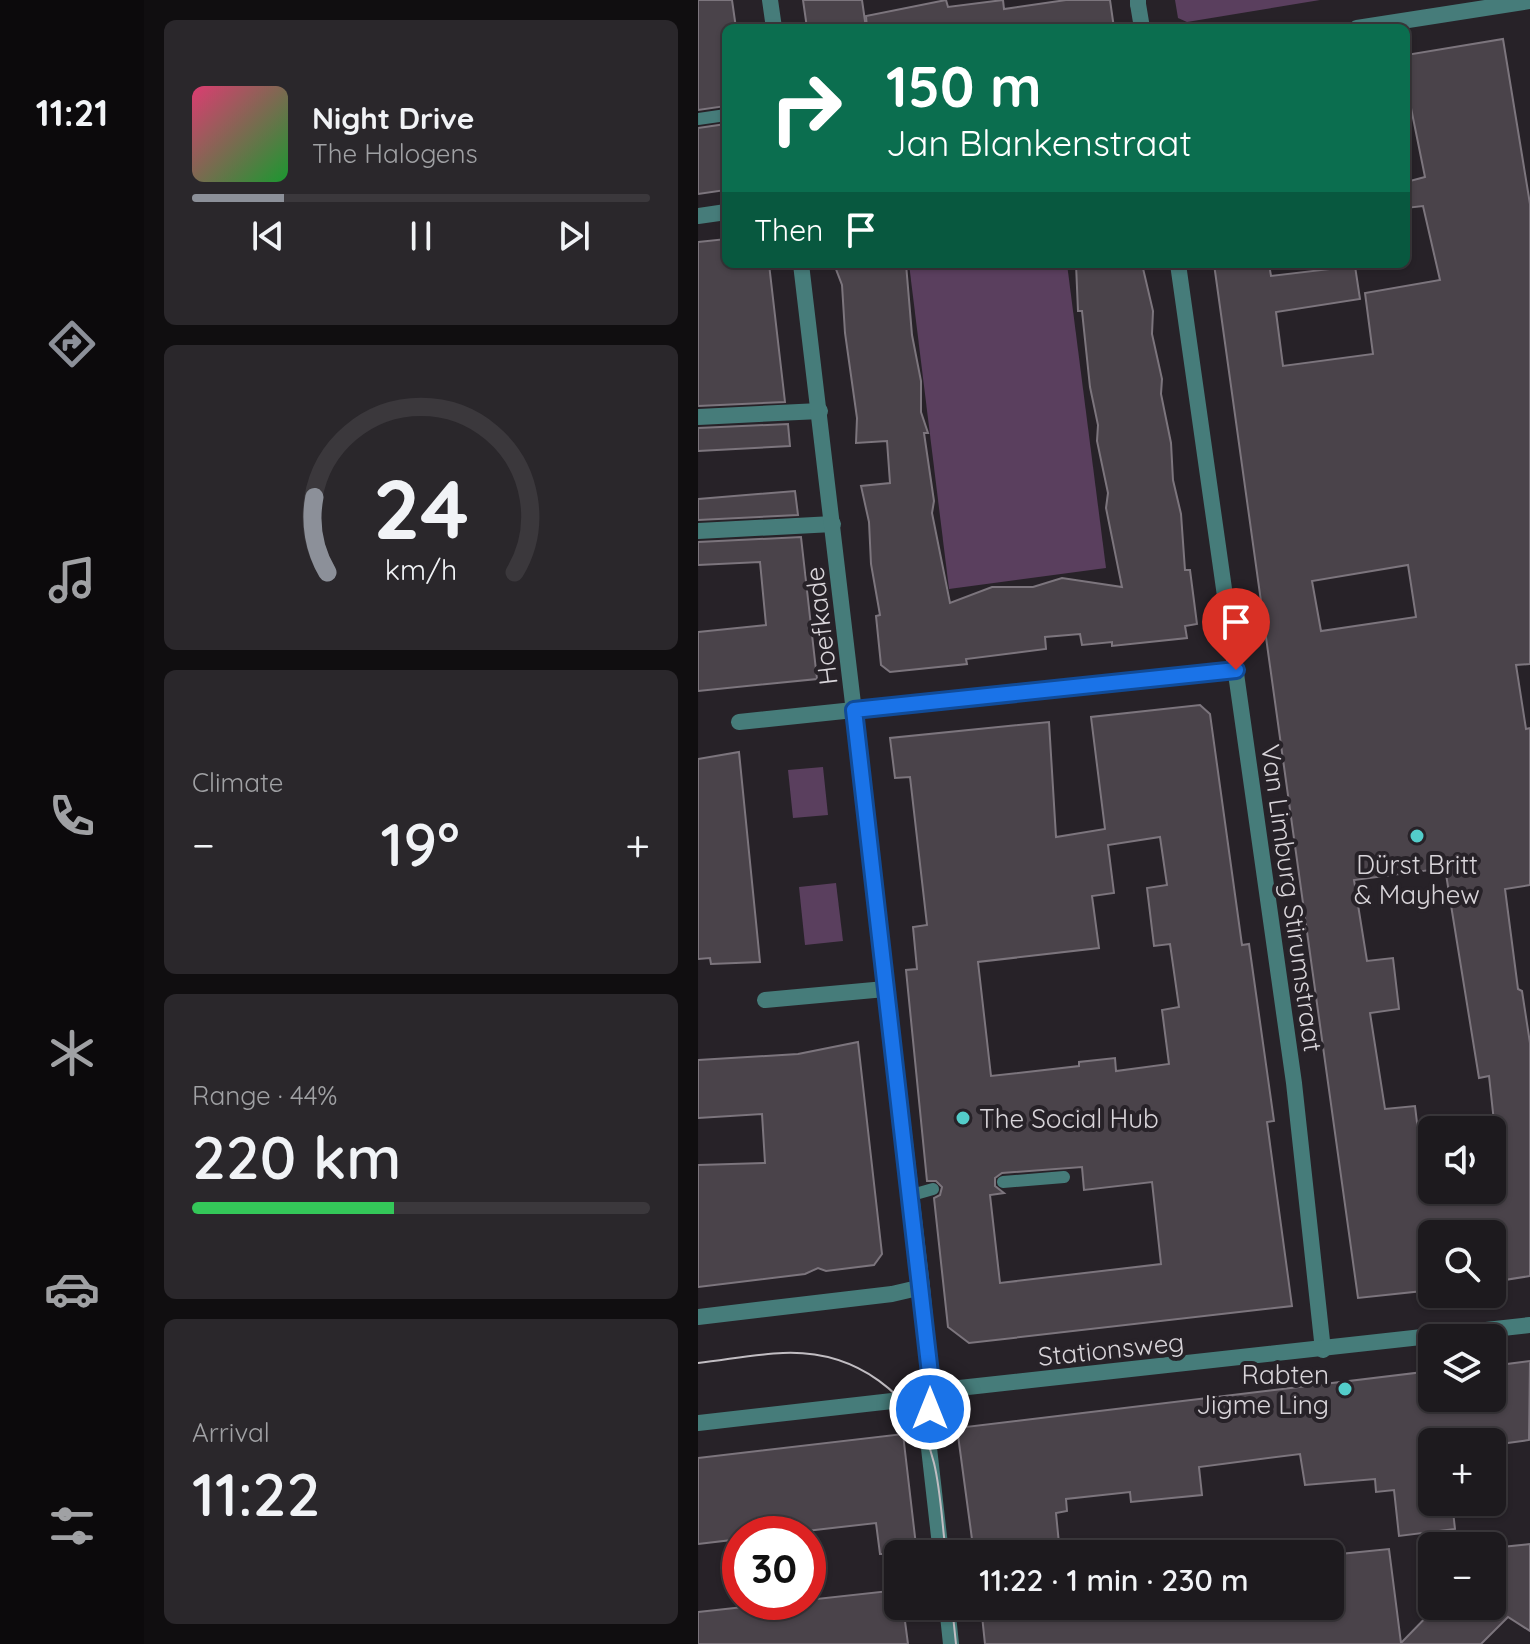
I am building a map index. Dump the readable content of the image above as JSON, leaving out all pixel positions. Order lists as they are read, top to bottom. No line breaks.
{"streets":{"street":["Hoefkade","Van Limburg Stirumstraat","Stationsweg"]},"crossings":[["Hoefkade","Stationsweg"],["Van Limburg Stirumstraat","Stationsweg"]],"places":["Dürst Britt & Mayhew","The Social Hub","Rabten Jigme Ling"],"page":{"tabs":"11:21","turn":["150 m","Jan Blankenstraat"],"song":["Night Drive","The Halogens"],"then":"Then","tile":["Climate",["Range · 44%","220 km"],["Arrival","11:22"]],"heat":["−","19°","+"],"map_buttons":["+","−"],"limit":"30","trip":"11:22 · 1 min · 230 m","gauge":["24","km/h"]}}
